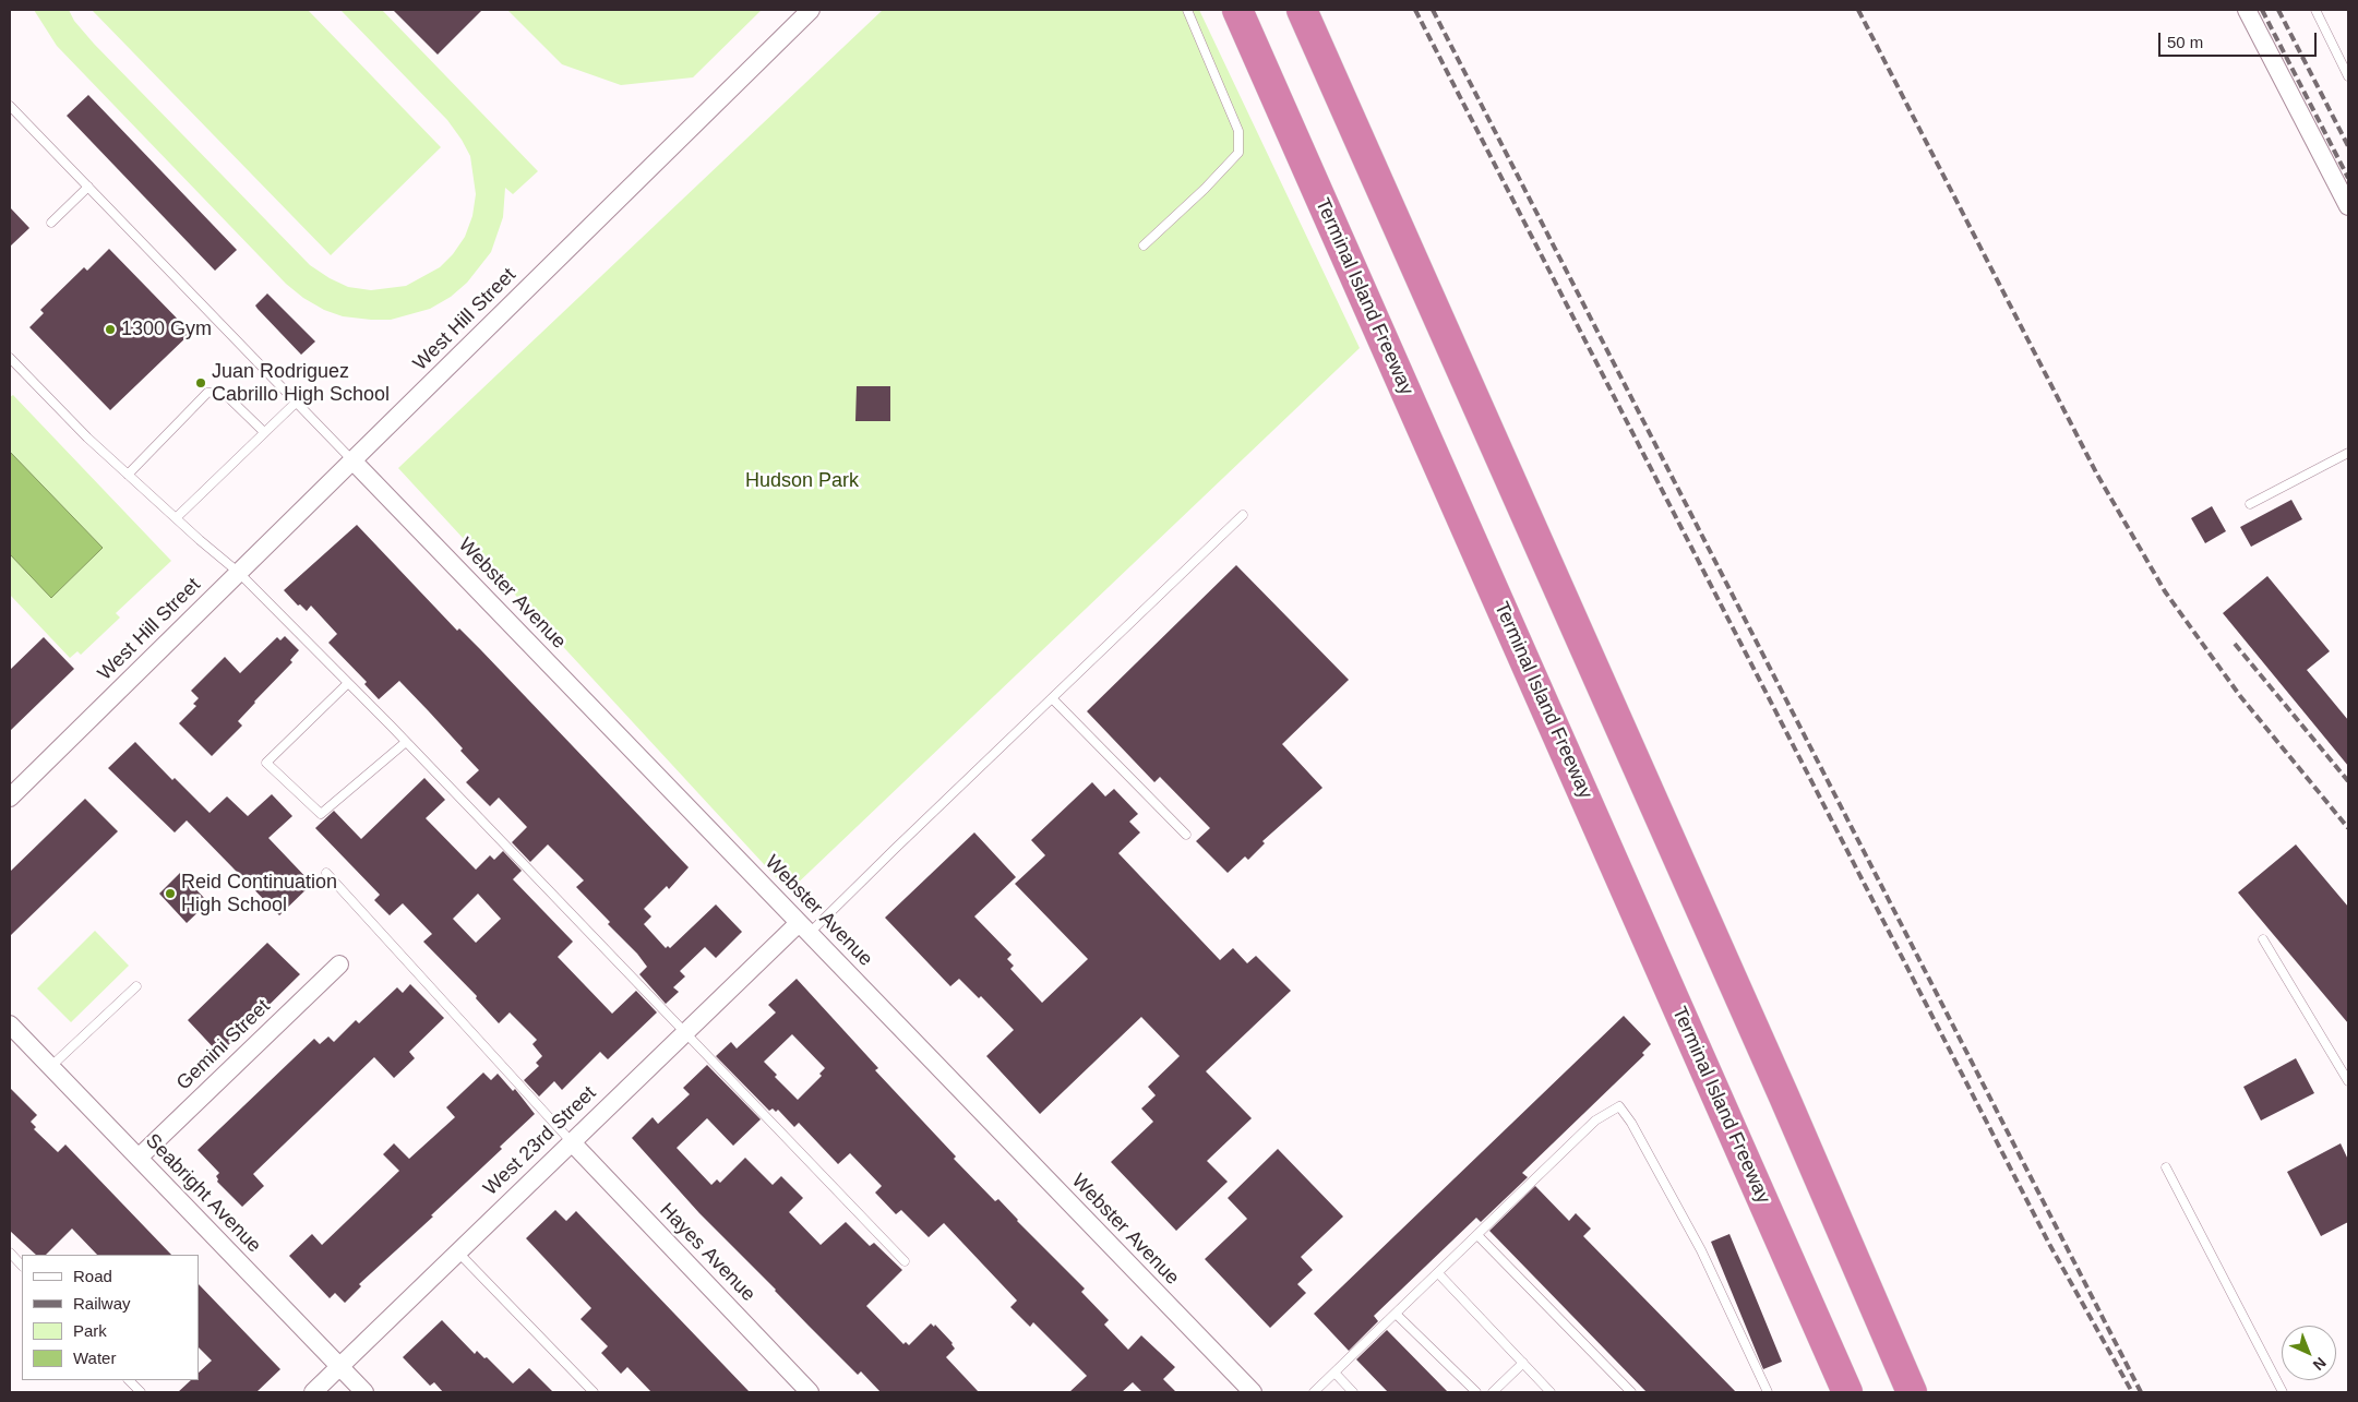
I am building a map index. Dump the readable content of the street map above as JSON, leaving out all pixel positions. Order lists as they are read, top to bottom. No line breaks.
{"streets":{"highway":["Terminal Island Freeway"],"street":["West Hill Street","Webster Avenue","Gemini Street","West 23rd Street","Seabright Avenue","Hayes Avenue"]},"crossings":[["West Hill Street","Webster Avenue"],["Webster Avenue","West 23rd Street"],["Gemini Street","Seabright Avenue"],["West 23rd Street","Seabright Avenue"],["West 23rd Street","Hayes Avenue"]],"parks":["Hudson Park"],"places":["1300 Gym","Juan Rodriguez Cabrillo High School","Reid Continuation High School"],"legend":["Road","Railway","Park","Water"],"scale_bar":"50 m","north":"bottom right"}
